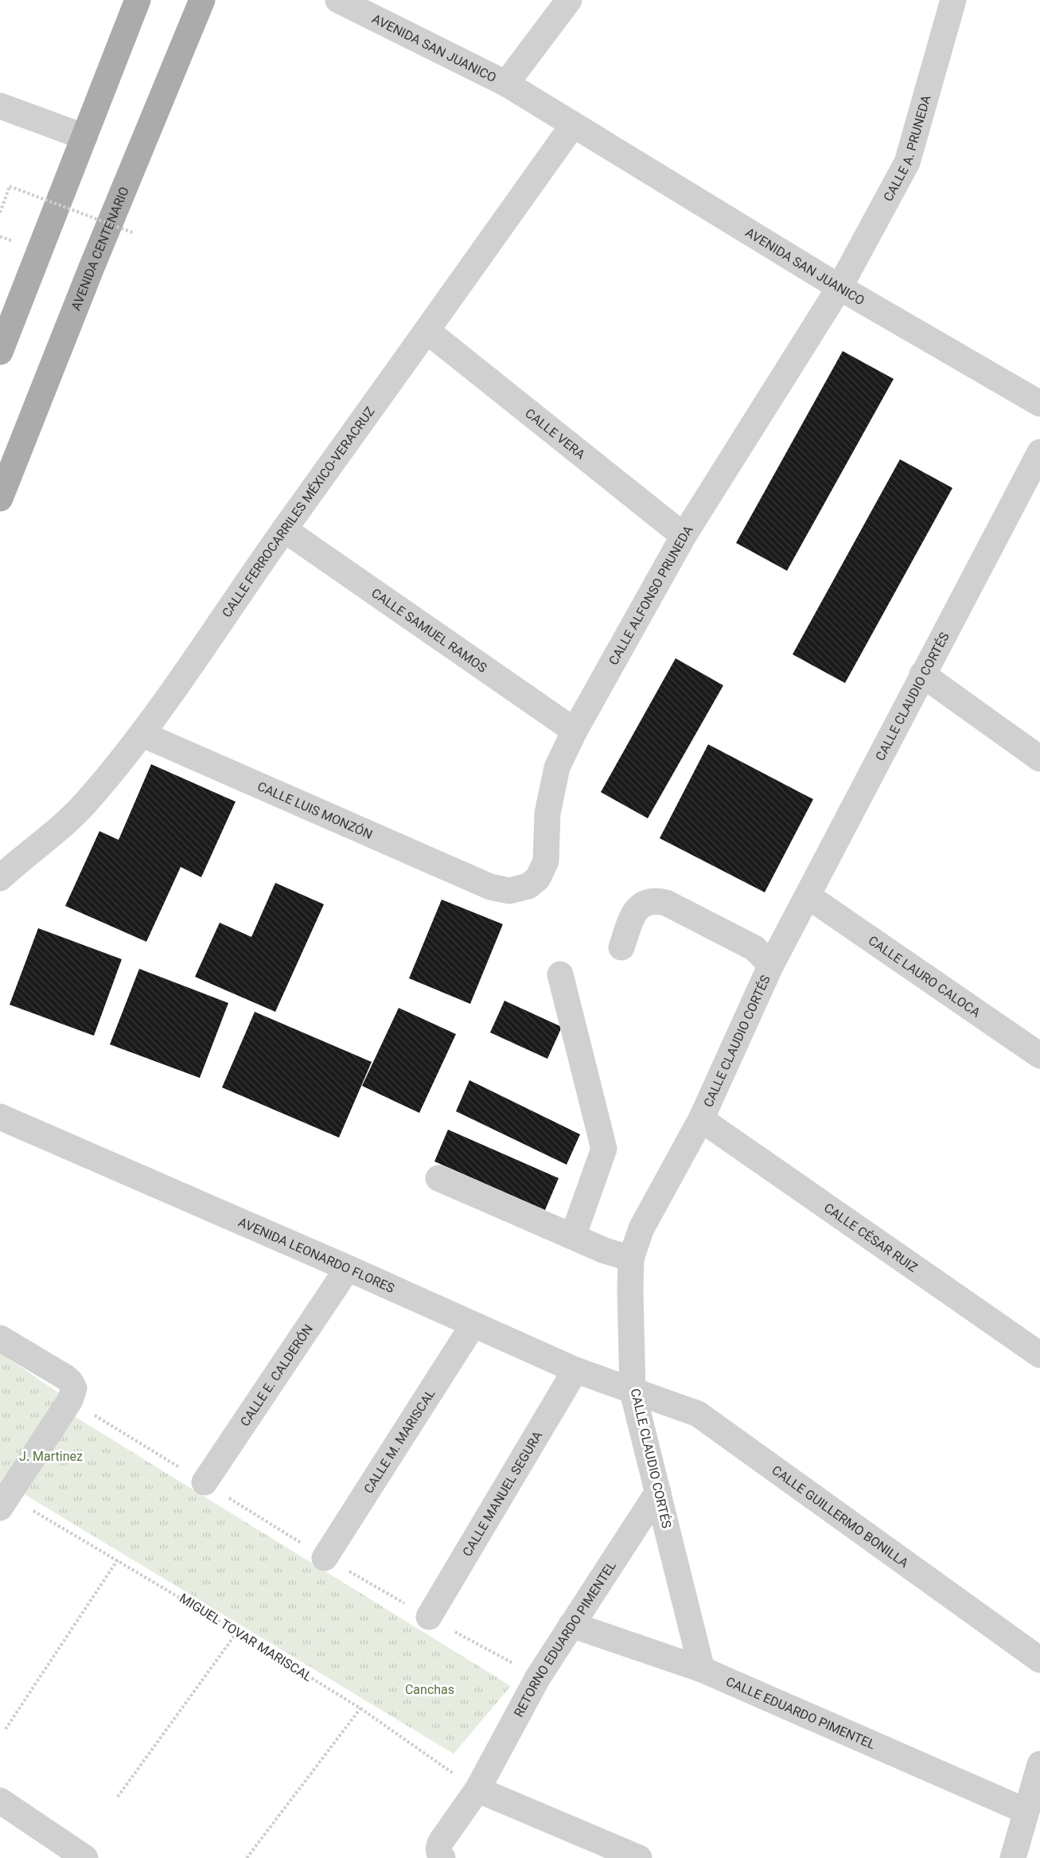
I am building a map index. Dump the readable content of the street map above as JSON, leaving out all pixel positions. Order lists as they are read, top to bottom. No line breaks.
{"streets":{"main road":["AVENIDA CENTENARIO"],"street":["AVENIDA SAN JUANICO","CALLE A. PRUNEDA","CALLE VERA","CALLE FERROCARRILES MÉXICO-VERACRUZ","CALLE ALFONSO PRUNEDA","CALLE SAMUEL RAMOS","CALLE CLAUDIO CORTÉS","CALLE LUIS MONZÓN","CALLE LAURO CALOCA","CALLE CÉSAR RUIZ","AVENIDA LEONARDO FLORES","CALLE E. CALDERÓN","CALLE M. MARISCAL","CALLE MANUEL SEGURA","CALLE GUILLERMO BONILLA","RETORNO EDUARDO PIMENTEL","CALLE EDUARDO PIMENTEL"],"path":["MIGUEL TOVAR MARISCAL"]},"crossings":[["AVENIDA SAN JUANICO","CALLE A. PRUNEDA"],["AVENIDA SAN JUANICO","CALLE FERROCARRILES MÉXICO-VERACRUZ"],["AVENIDA SAN JUANICO","CALLE ALFONSO PRUNEDA"],["CALLE A. PRUNEDA","CALLE ALFONSO PRUNEDA"],["CALLE VERA","CALLE FERROCARRILES MÉXICO-VERACRUZ"],["CALLE VERA","CALLE ALFONSO PRUNEDA"],["CALLE FERROCARRILES MÉXICO-VERACRUZ","CALLE SAMUEL RAMOS"],["CALLE FERROCARRILES MÉXICO-VERACRUZ","CALLE LUIS MONZÓN"],["CALLE ALFONSO PRUNEDA","CALLE SAMUEL RAMOS"],["CALLE ALFONSO PRUNEDA","CALLE LUIS MONZÓN"],["CALLE CLAUDIO CORTÉS","CALLE LAURO CALOCA"],["CALLE CLAUDIO CORTÉS","CALLE CÉSAR RUIZ"],["CALLE CLAUDIO CORTÉS","AVENIDA LEONARDO FLORES"],["CALLE CLAUDIO CORTÉS","CALLE GUILLERMO BONILLA"],["CALLE CLAUDIO CORTÉS","RETORNO EDUARDO PIMENTEL"],["CALLE CLAUDIO CORTÉS","CALLE EDUARDO PIMENTEL"],["AVENIDA LEONARDO FLORES","CALLE E. CALDERÓN"],["AVENIDA LEONARDO FLORES","CALLE M. MARISCAL"],["AVENIDA LEONARDO FLORES","CALLE MANUEL SEGURA"],["AVENIDA LEONARDO FLORES","CALLE GUILLERMO BONILLA"],["MIGUEL TOVAR MARISCAL","RETORNO EDUARDO PIMENTEL"],["RETORNO EDUARDO PIMENTEL","CALLE EDUARDO PIMENTEL"]],"parks":["J. Martinez","Canchas"]}
